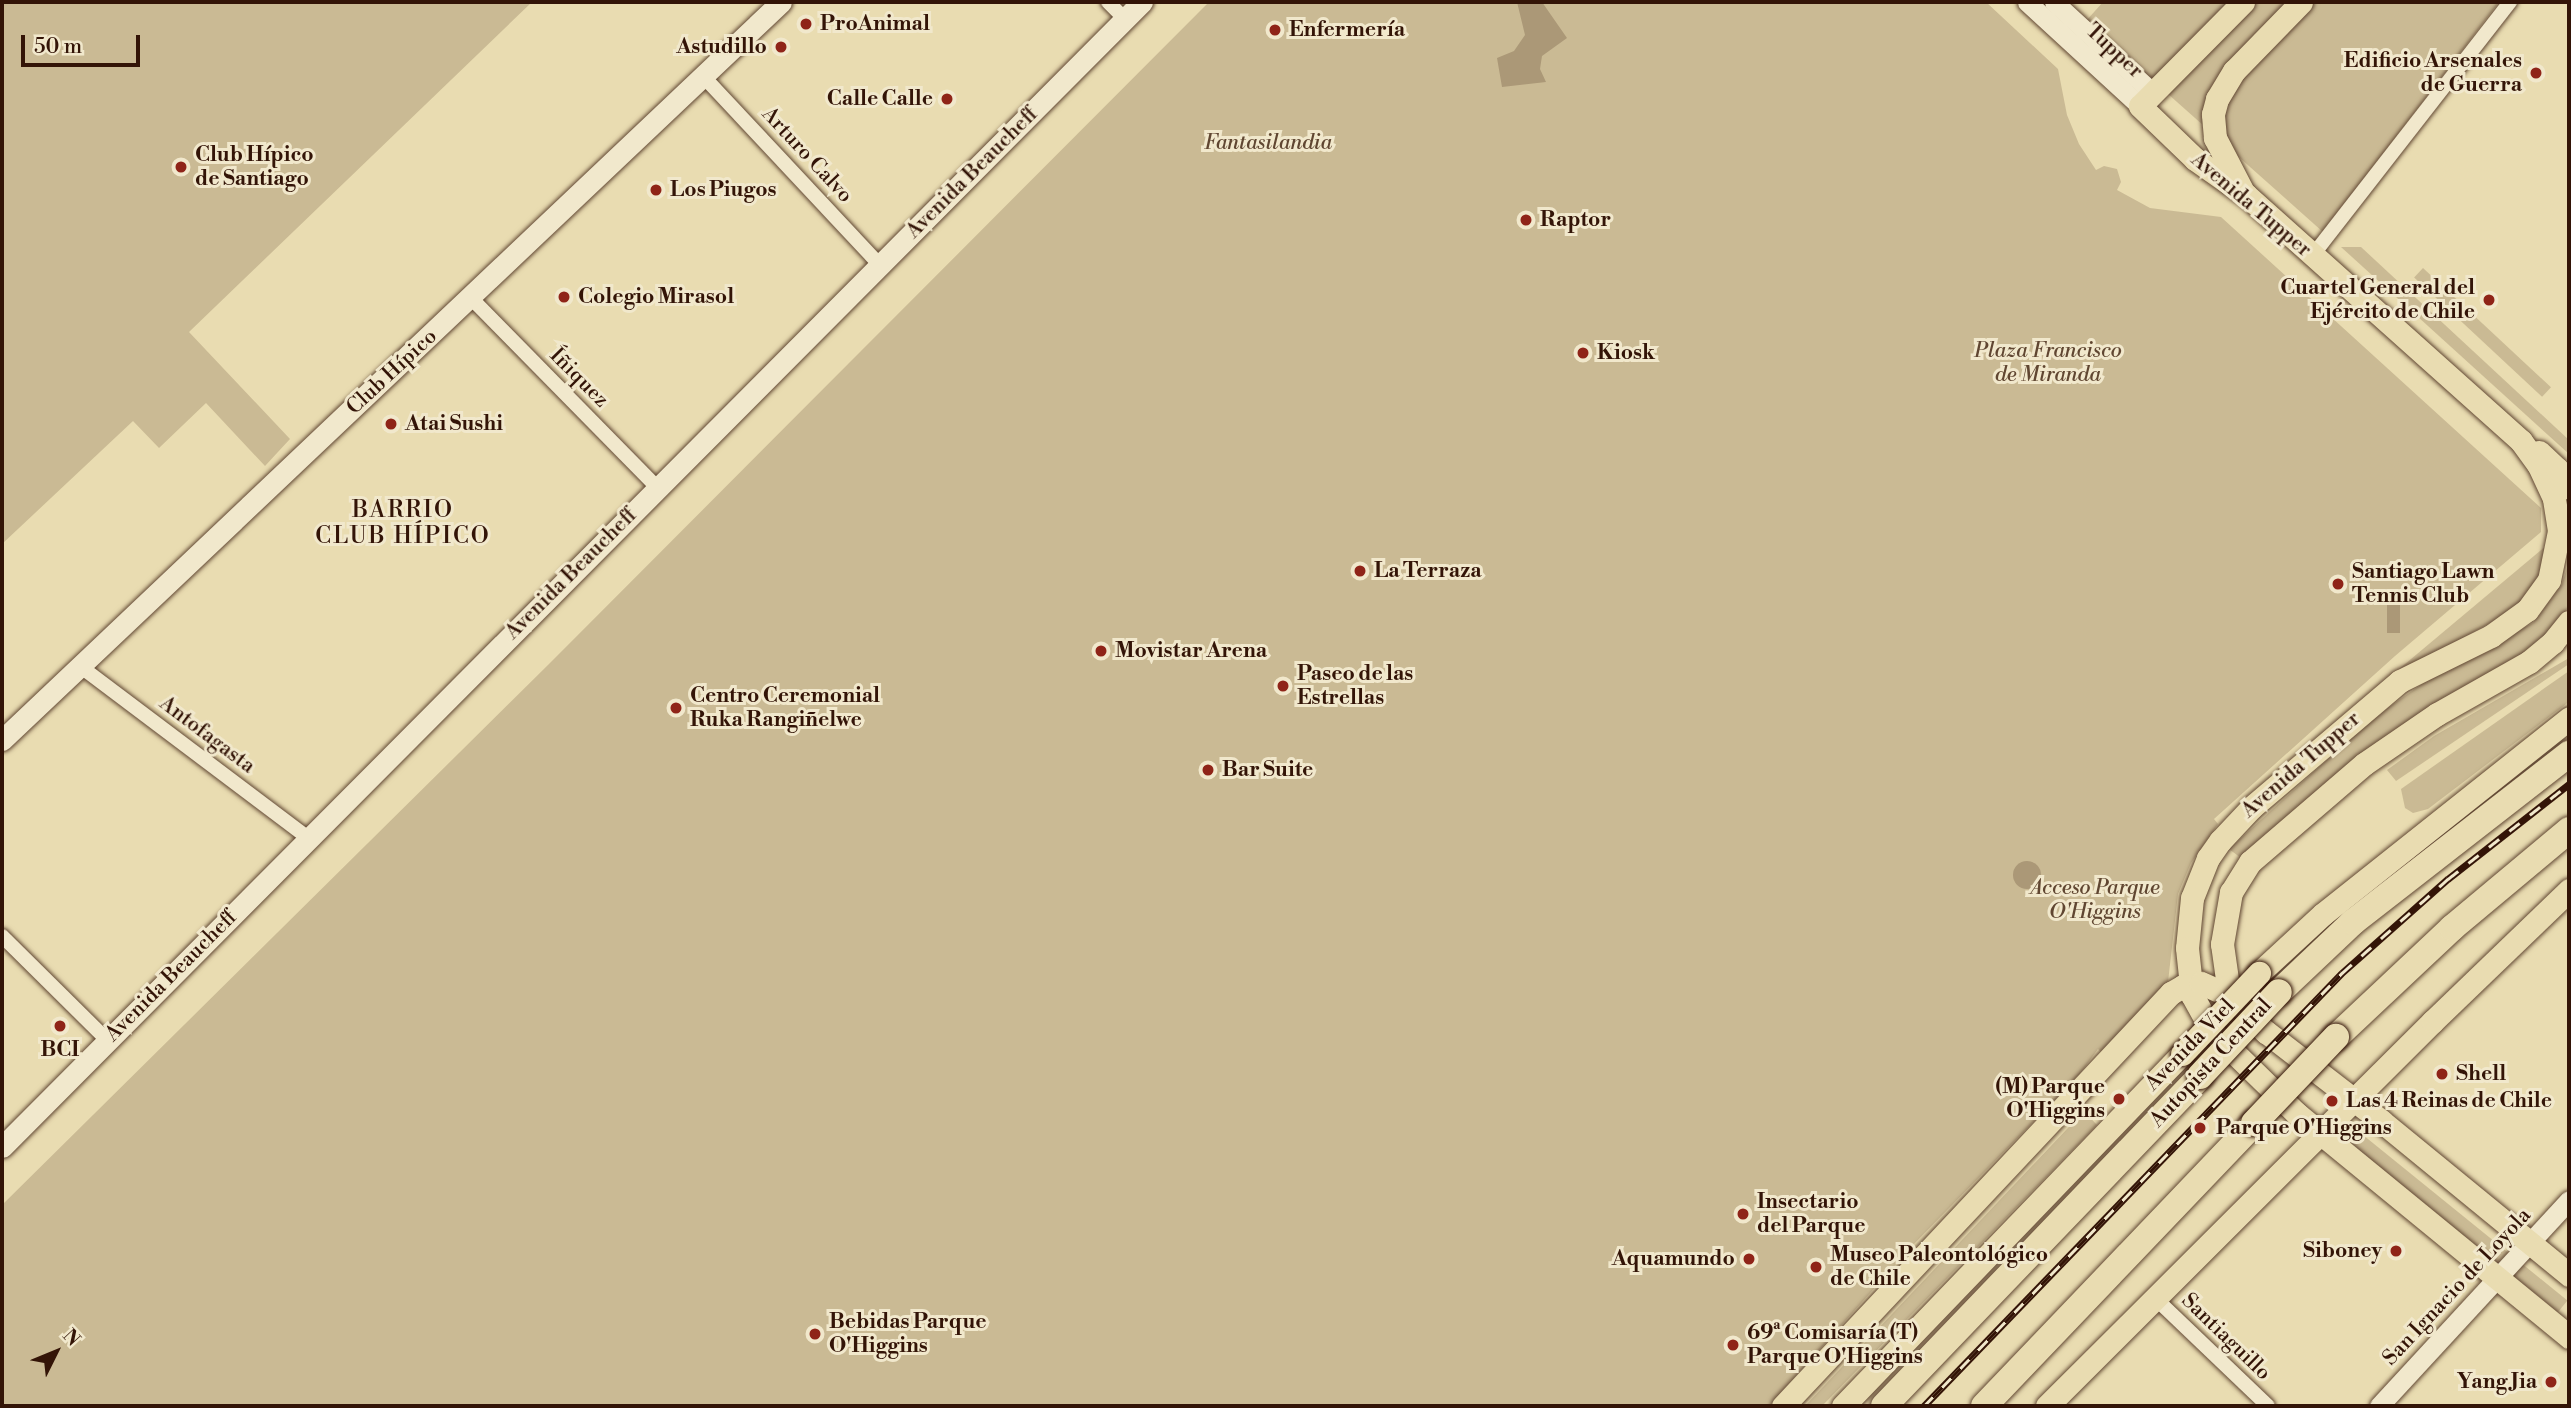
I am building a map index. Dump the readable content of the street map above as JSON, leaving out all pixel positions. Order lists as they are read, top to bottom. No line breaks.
{"streets":{"highway":["Autopista Central"],"main road":["Avenida Beaucheff","Avenida Tupper","Club Hípico","Avenida Viel"],"street":["Tupper","Arturo Calvo","Íñiquez","Antofagasta","San Ignacio de Loyola","Santiaguillo"]},"crossings":[["Tupper","Avenida Tupper"],["Arturo Calvo","Avenida Beaucheff"],["Arturo Calvo","Club Hípico"],["Avenida Beaucheff","Íñiquez"],["Avenida Beaucheff","Antofagasta"],["Avenida Tupper","San Ignacio de Loyola"],["Club Hípico","Íñiquez"],["Club Hípico","Antofagasta"]],"districts":["BARRIO CLUB HÍPICO"],"parks":["Fantasilandia","Plaza Francisco de Miranda","Acceso Parque O'Higgins"],"places":["ProAnimal","Enfermería","Astudillo","Edificio Arsenales de Guerra","Calle Calle","Club Hípico de Santiago","Los Piugos","Raptor","Colegio Mirasol","Cuartel General del Ejército de Chile","Kiosk","Atai Sushi","La Terraza","Santiago Lawn Tennis Club","Movistar Arena","Paseo de las Estrellas","Centro Ceremonial Ruka Rangiñelwe","Bar Suite","BCI","Shell","(M) Parque O'Higgins","Las 4 Reinas de Chile","Parque O'Higgins","Insectario del Parque","Siboney","Aquamundo","Museo Paleontológico de Chile","Bebidas Parque O'Higgins","69ª Comisaría (T) Parque O'Higgins","Yang Jia"],"scale_bar":"50 m","north":"top right"}
